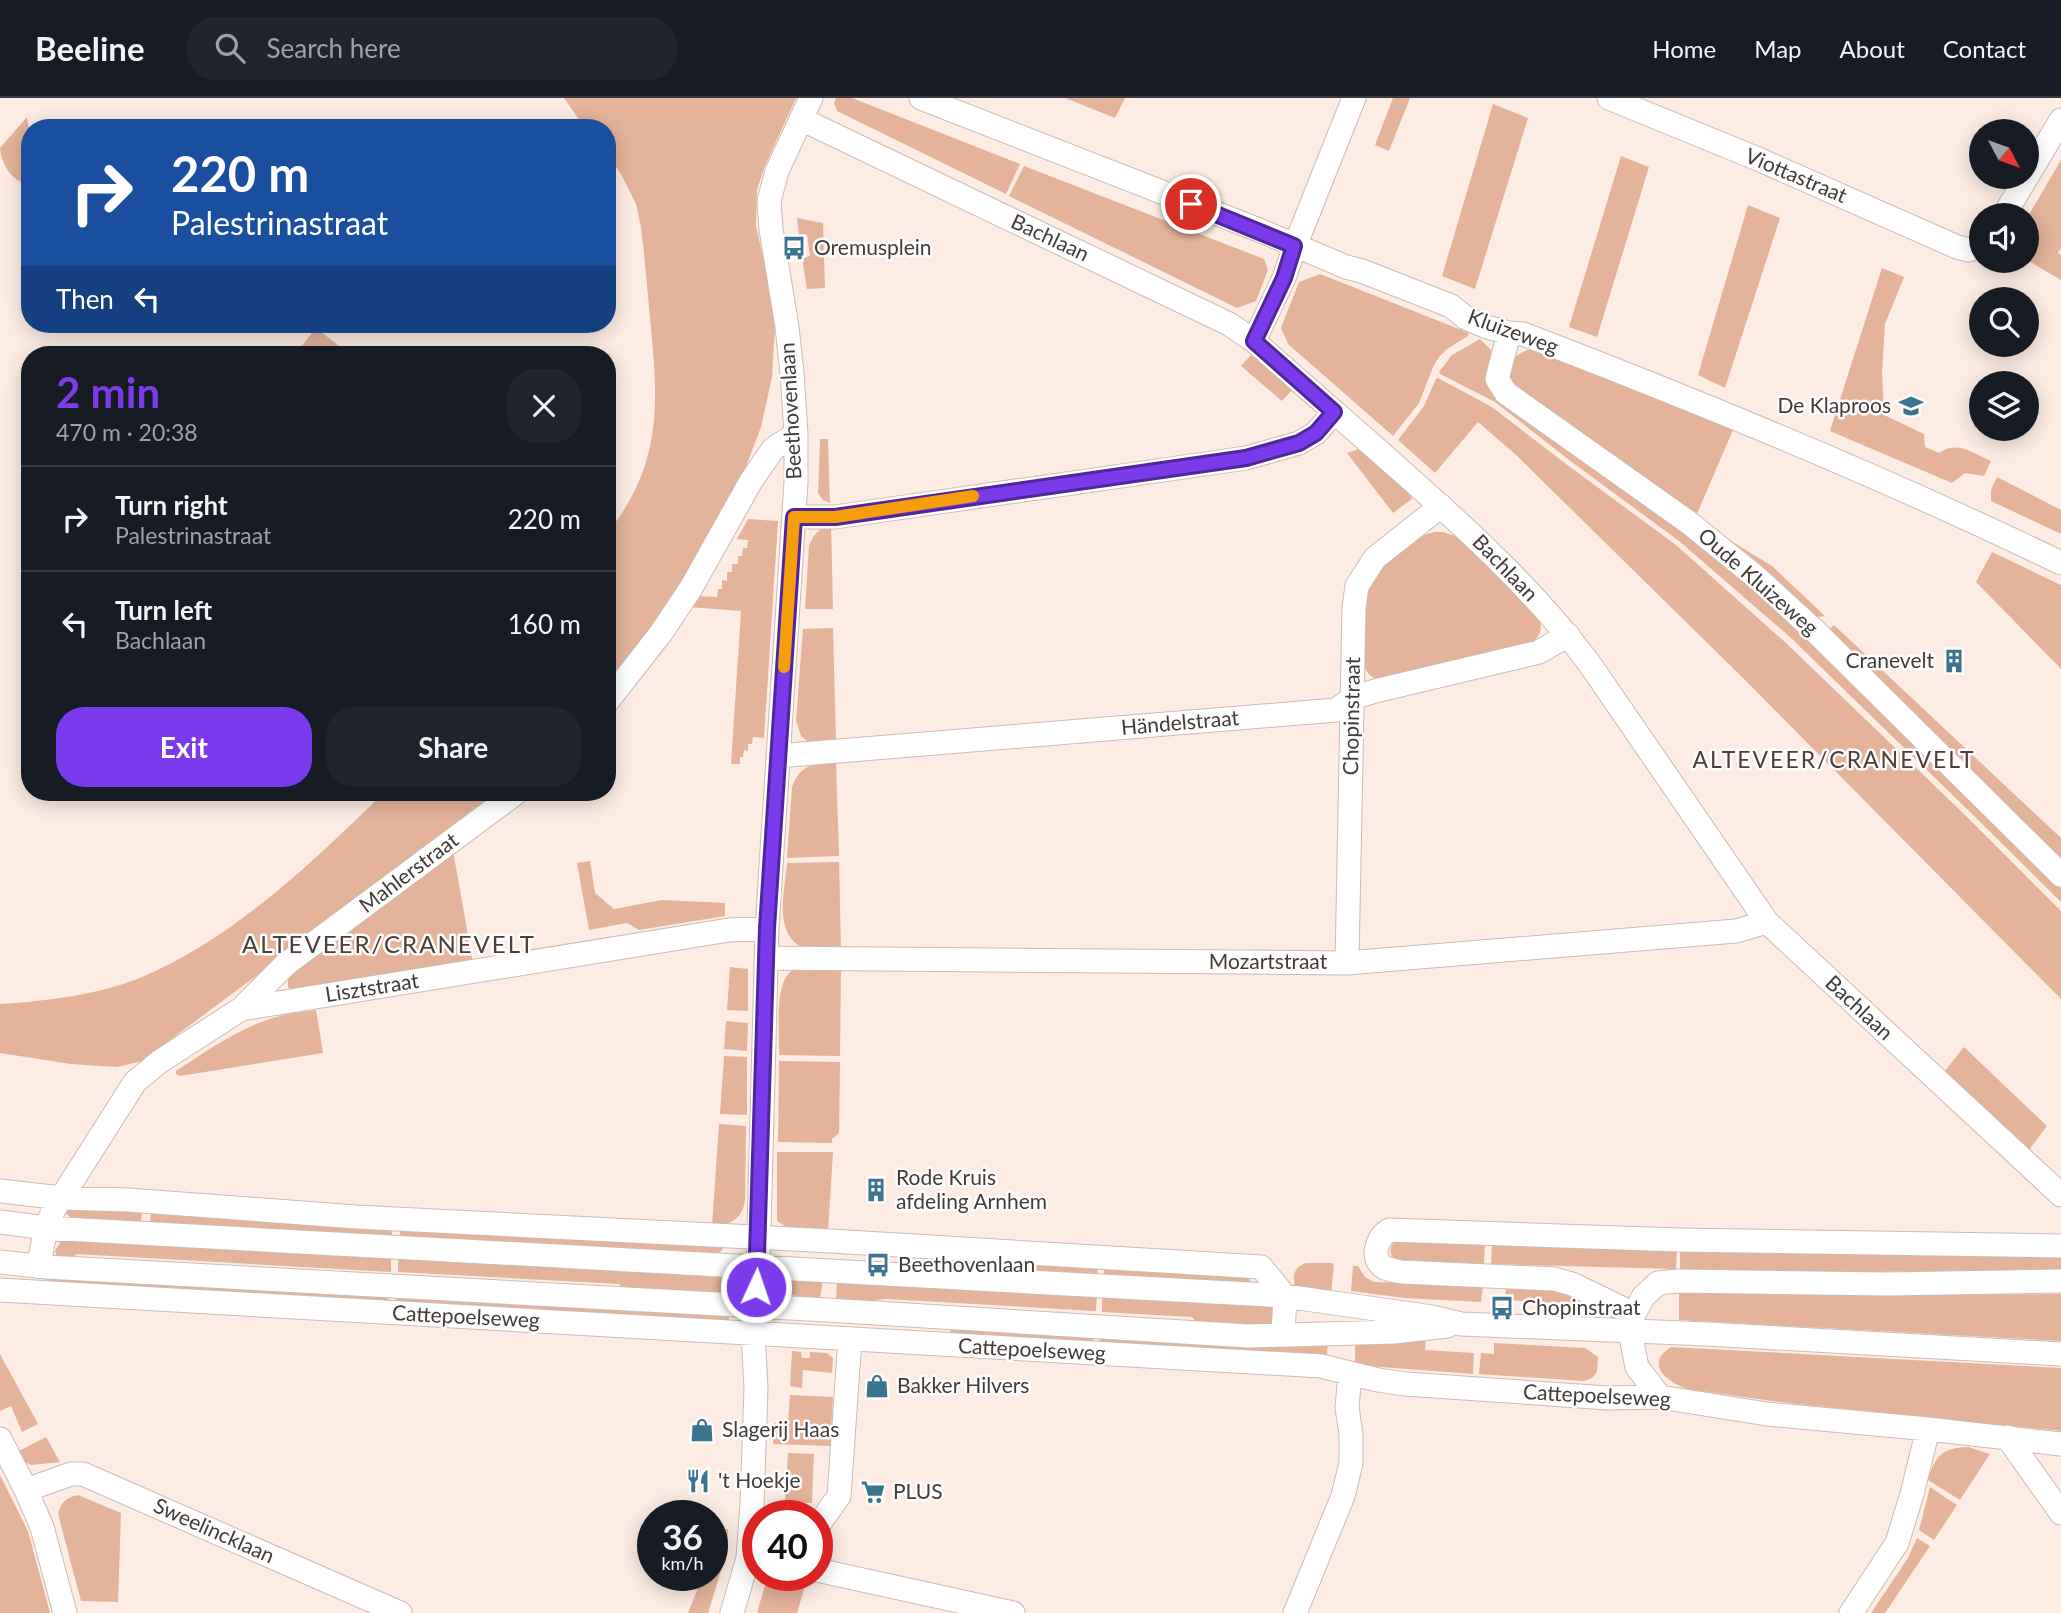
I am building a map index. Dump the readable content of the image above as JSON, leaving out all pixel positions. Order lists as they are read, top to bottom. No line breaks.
{"streets":{"street":["Viottastraat","Bachlaan","Kluizeweg","Beethovenlaan","Oude Kluizeweg","Chopinstraat","Händelstraat","Mahlerstraat","Mozartstraat","Lisztstraat","Cattepoelseweg","Sweelincklaan"]},"crossings":[["Bachlaan","Beethovenlaan"],["Bachlaan","Chopinstraat"],["Bachlaan","Händelstraat"],["Bachlaan","Mozartstraat"],["Kluizeweg","Oude Kluizeweg"],["Beethovenlaan","Händelstraat"],["Beethovenlaan","Mozartstraat"],["Beethovenlaan","Lisztstraat"],["Beethovenlaan","Cattepoelseweg"],["Chopinstraat","Händelstraat"],["Chopinstraat","Mozartstraat"],["Mahlerstraat","Lisztstraat"]],"districts":["ALTEVEER/CRANEVELT","ALTEVEER/CRANEVELT"],"places":{"bus stop":["Oremusplein","Beethovenlaan","Chopinstraat"],"school or university":["De Klaproos"],"building":["Cranevelt","Rode Kruis afdeling Arnhem"],"shop":["Bakker Hilvers","Slagerij Haas"],"restaurant":["'t Hoekje"],"supermarket":["PLUS"]},"north":"bottom right","page":{"header":"Beeline","search":"Search here","nav":["Home","Map","About","Contact"],"turn":["220 m","Palestrinastraat"],"then":"Then","heading":["2 min","470 m · 20:38"],"list":[{"name":"Turn right","note":"Palestrinastraat","value":"220 m"},{"name":"Turn left","note":"Bachlaan","value":"160 m"}],"buttons":["Exit","Share"],"speed":"36 km/h","limit":"40"}}
